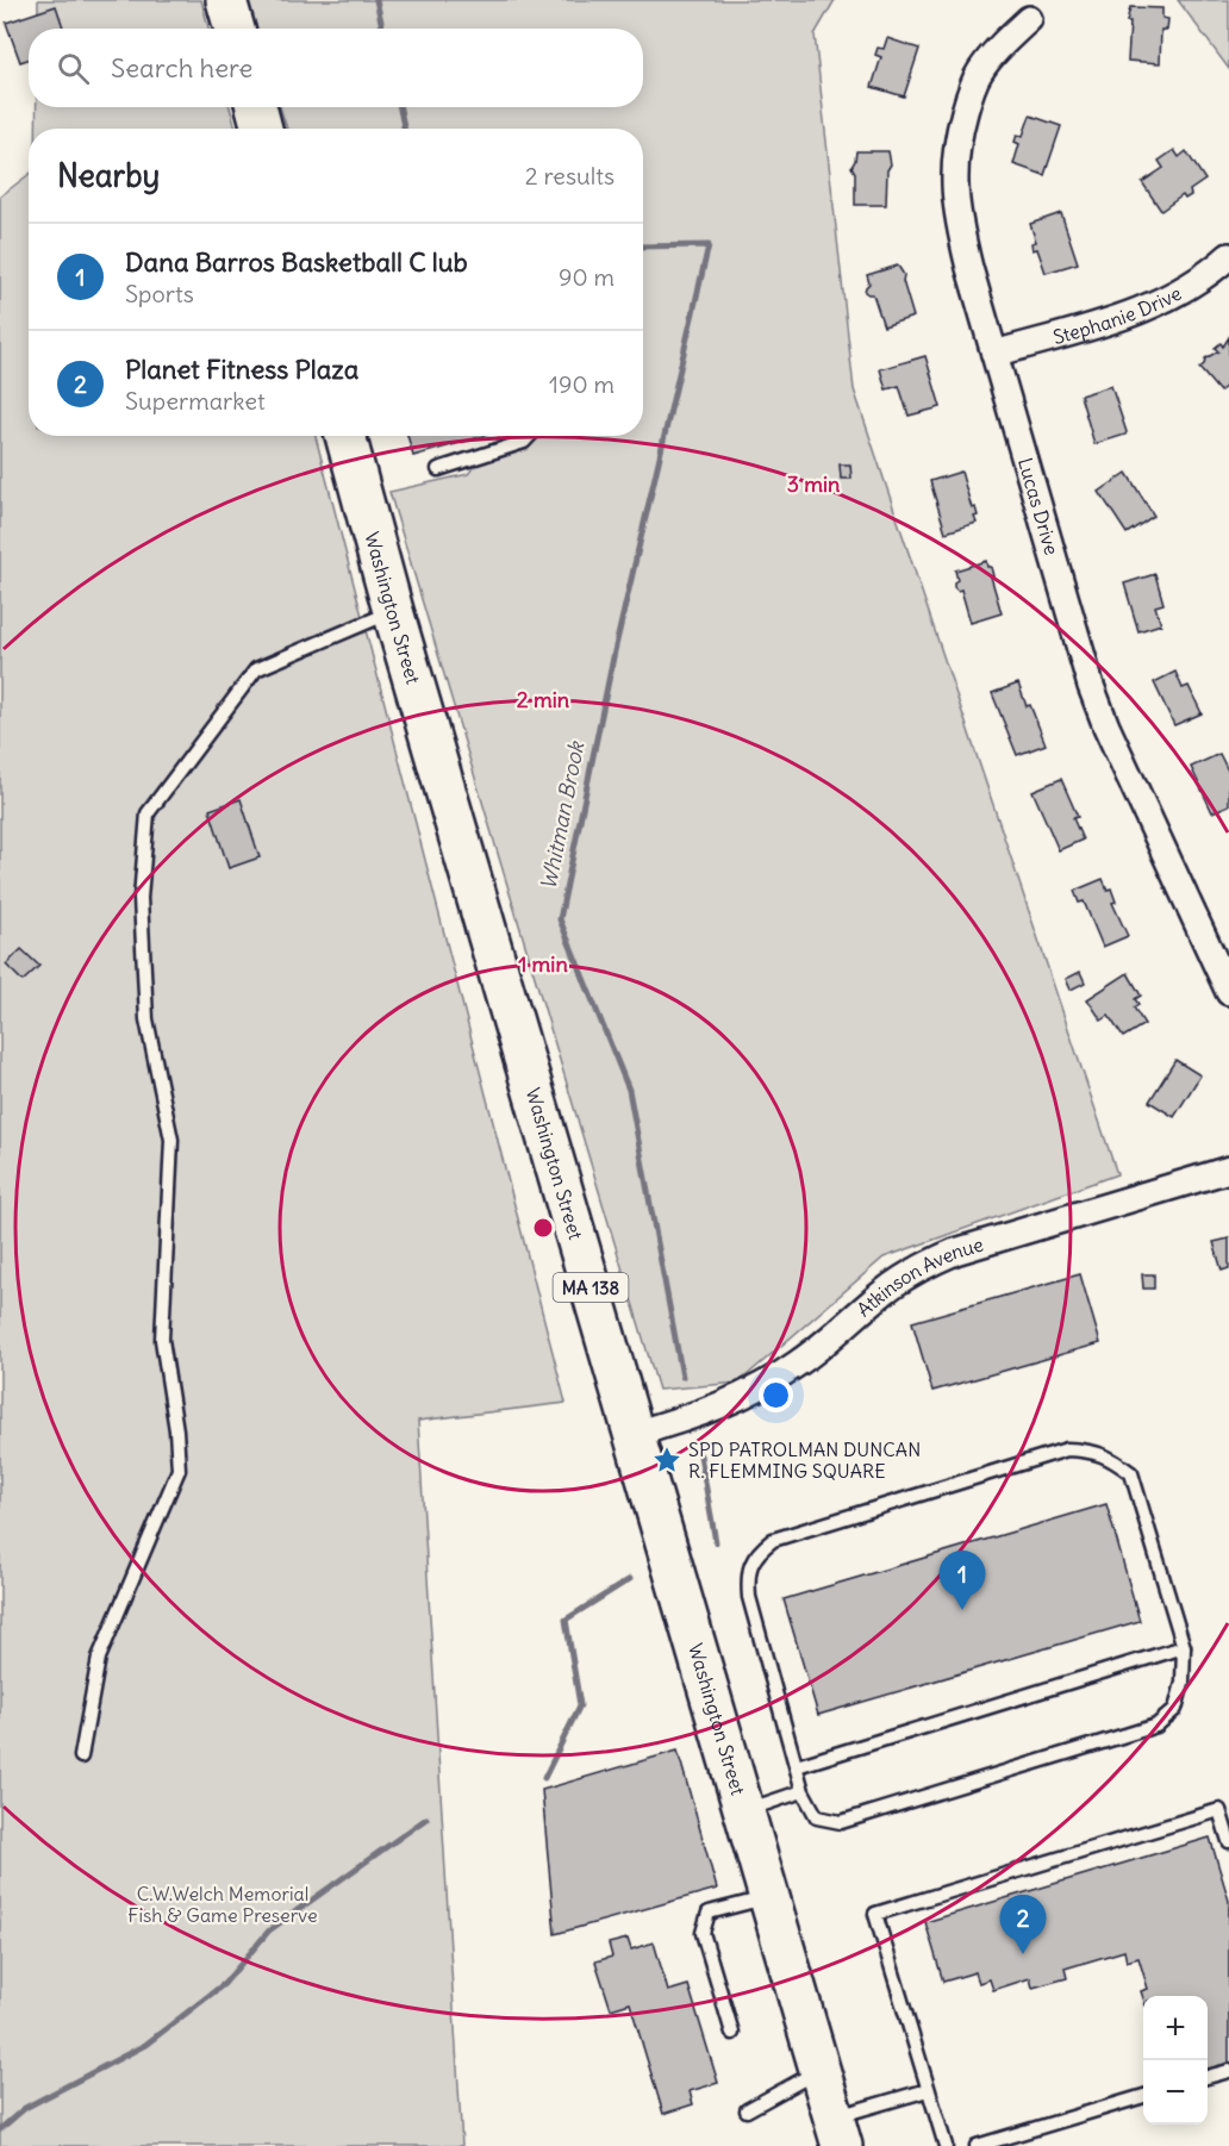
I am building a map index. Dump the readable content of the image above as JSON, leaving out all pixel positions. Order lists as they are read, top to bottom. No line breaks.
{"streets":{"main road":["Washington Street","MA 138"],"street":["Stephanie Drive","Lucas Drive","Atkinson Avenue"]},"crossings":[["Stephanie Drive","Lucas Drive"],["Washington Street","Atkinson Avenue"]],"water":["Whitman Brook"],"parks":["C.W.Welch Memorial Fish & Game Preserve"],"places":{"place":["SPD PATROLMAN DUNCAN R. FLEMMING SQUARE"]},"page":{"search":"Search here","heading":["Nearby","2 results"],"list":[{"mark":"1","name":"Dana Barros Basketball C lub","note":"Sports","value":"90 m"},{"mark":"2","name":"Planet Fitness Plaza","note":"Supermarket","value":"190 m"}],"pins":["1","2"],"map_buttons":["+","−"]},"rings":["3 min","2 min","1 min"]}
